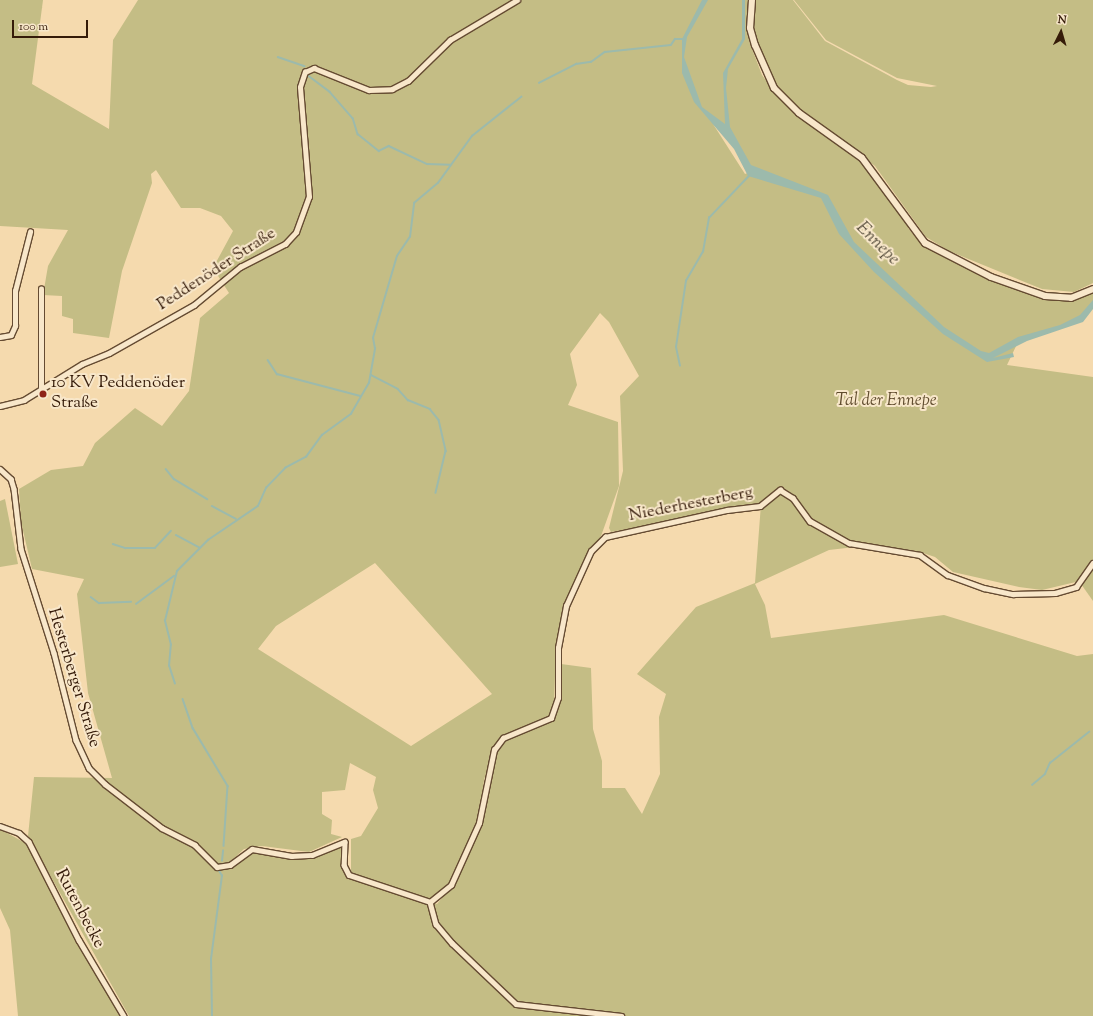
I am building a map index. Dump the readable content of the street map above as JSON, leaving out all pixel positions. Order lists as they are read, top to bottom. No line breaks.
{"streets":{"street":["Peddenöder Straße","Niederhesterberg","Hesterberger Straße","Rutenbecke"]},"crossings":[["Niederhesterberg","Hesterberger Straße"]],"water":["Ennepe"],"parks":["Tal der Ennepe"],"places":["10 KV Peddenöder Straße"],"scale_bar":"100 m","north":"top"}
